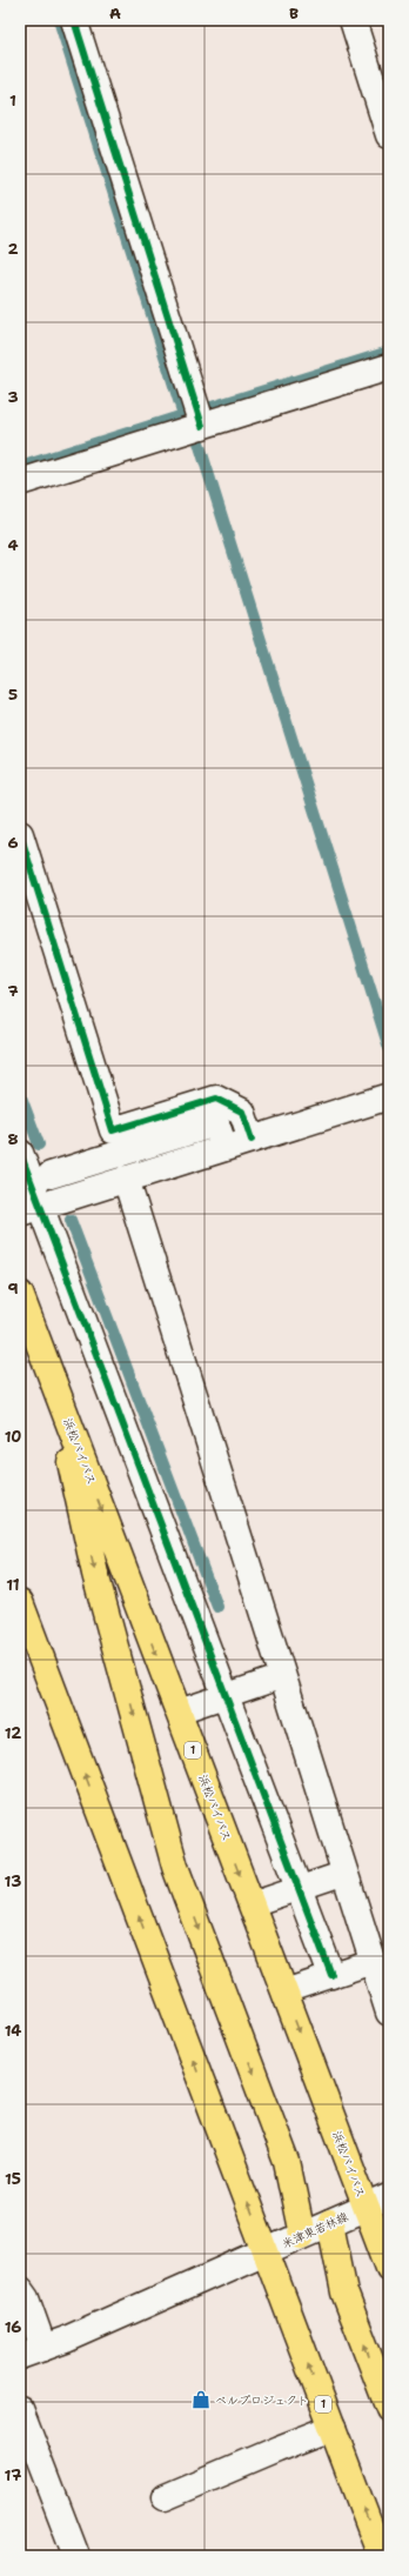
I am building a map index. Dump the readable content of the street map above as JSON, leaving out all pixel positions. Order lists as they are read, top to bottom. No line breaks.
{"streets":{"highway":["浜松バイパス","1"],"street":["米津東若林線"]},"crossings":[["浜松バイパス","米津東若林線"],["1","米津東若林線"]],"places":{"shop":["ベルプロジェクト"]},"grid":{"columns":["A","B"],"rows":["1","2","3","4","5","6","7","8","9","10","11","12","13","14","15","16","17"]}}
